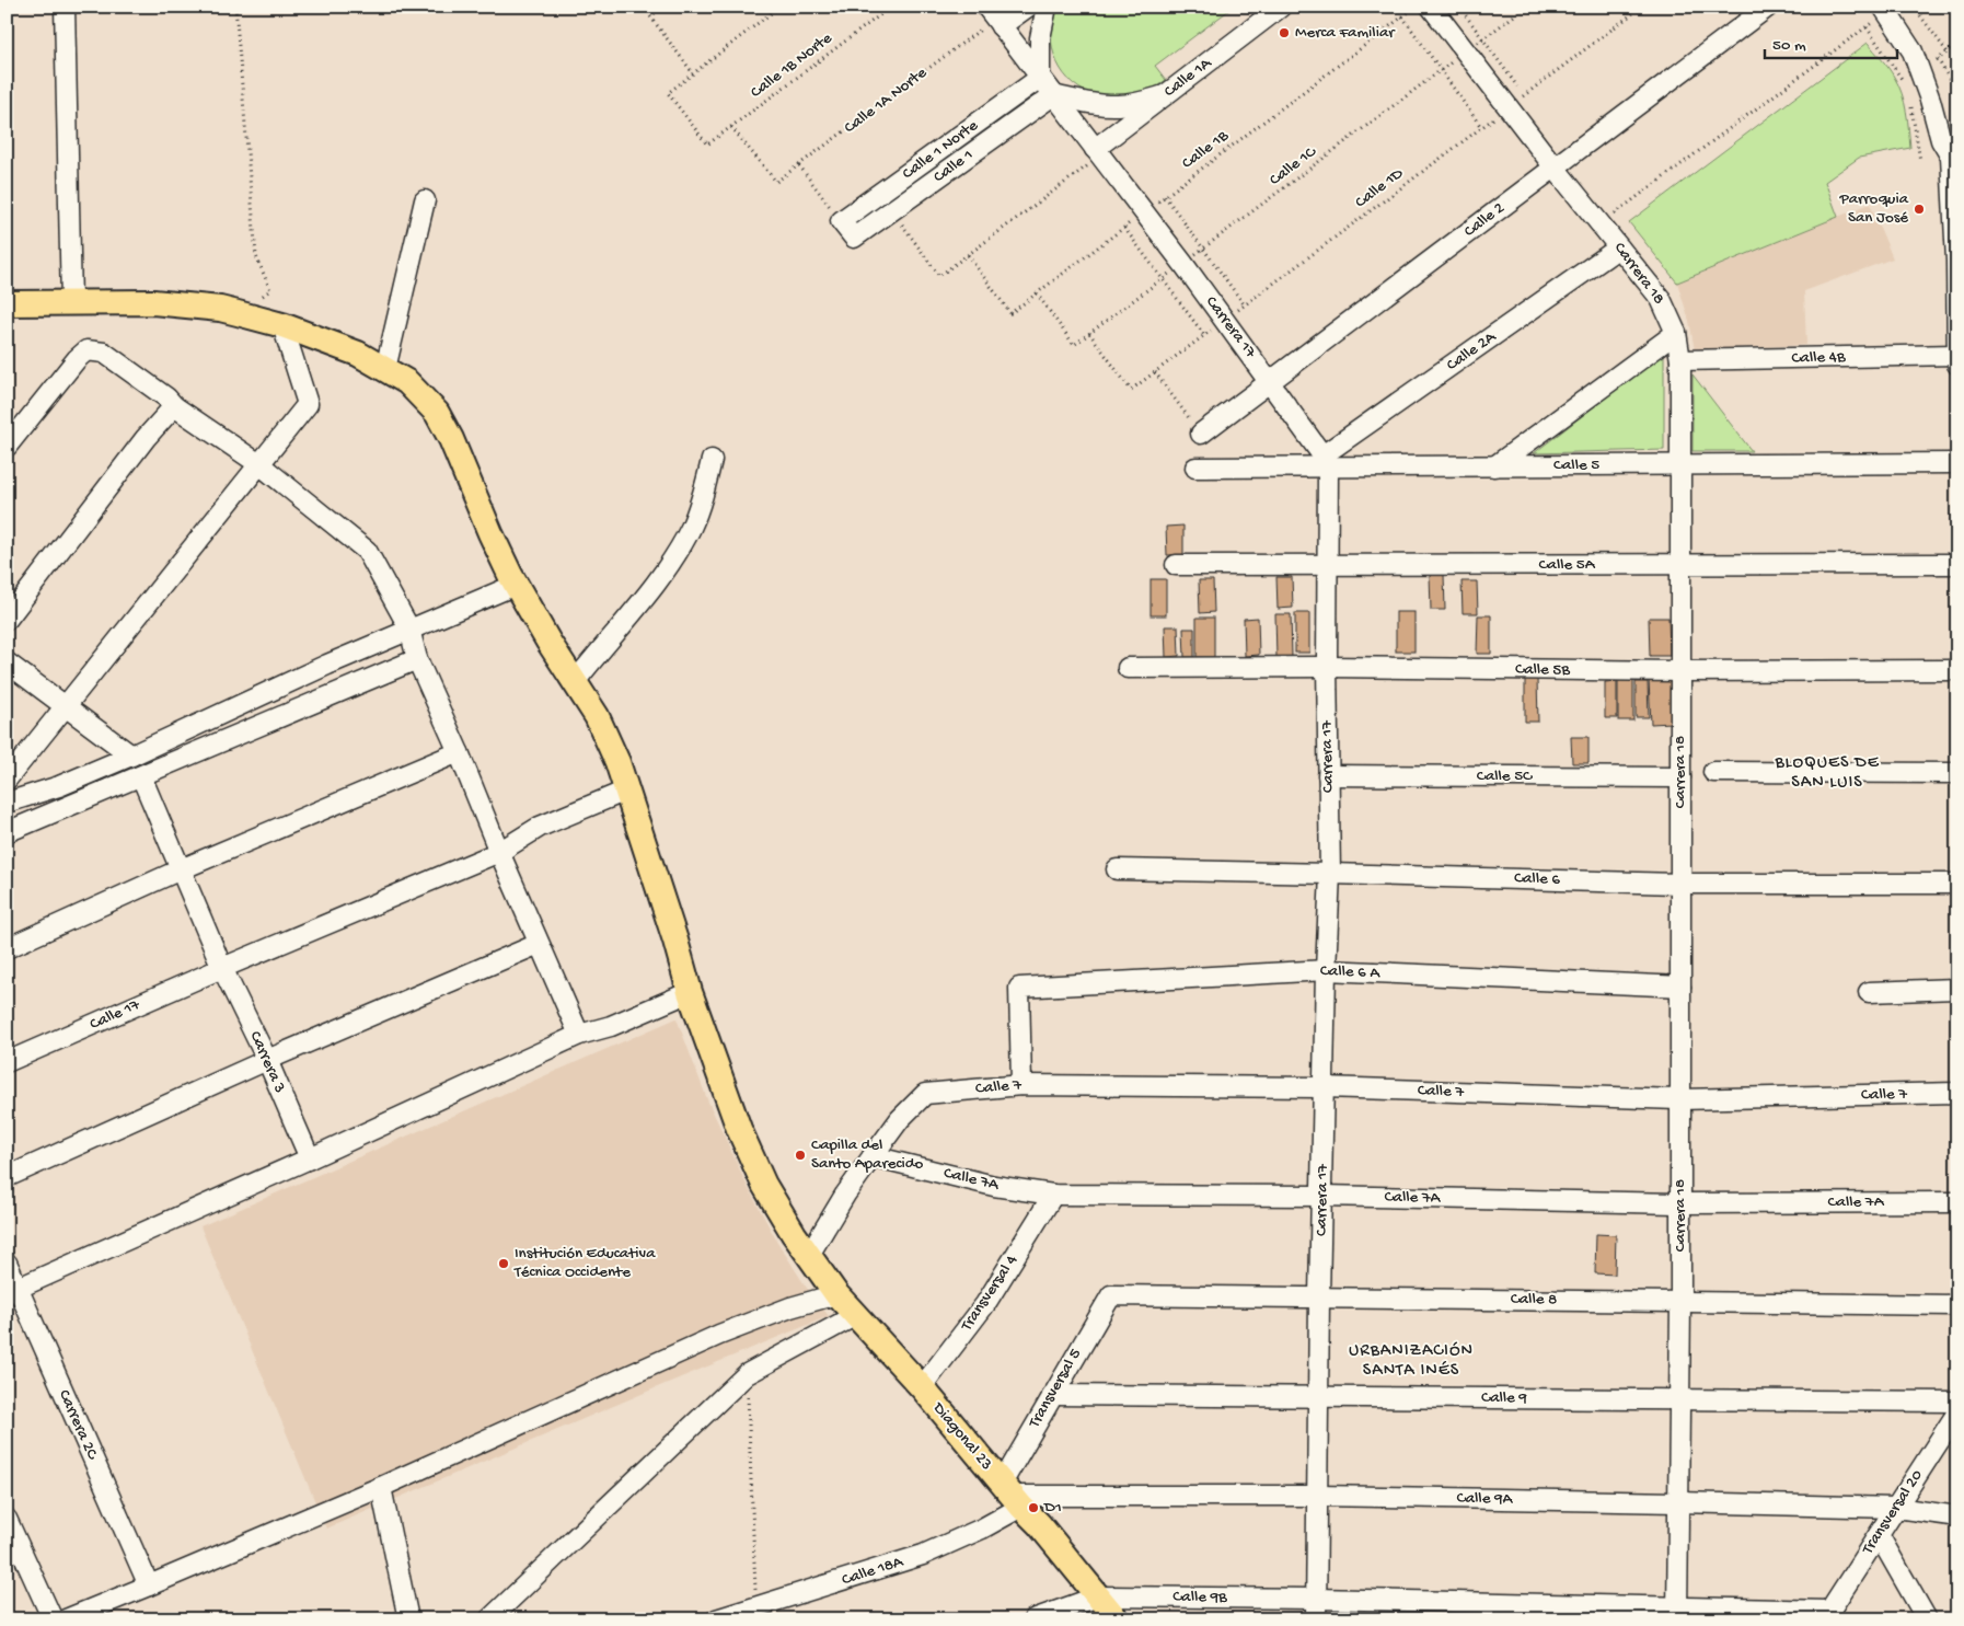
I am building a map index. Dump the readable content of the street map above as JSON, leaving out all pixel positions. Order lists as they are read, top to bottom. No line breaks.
{"streets":{"main road":["Diagonal 23"],"street":["Calle 1A","Calle 1 Norte","Calle 1","Calle 2","Carrera 18","Carrera 17","Calle 2A","Calle 4B","Calle 5","Calle 5A","Calle 5B","Calle 5C","Calle 6","Calle 6 A","Calle 17","Carrera 3","Calle 7","Calle 7A","Transversal 4","Calle 8","Transversal 5","Calle 9","Carrera 2C","Calle 9A","Transversal 20","Calle 18A","Calle 9B"],"path":["Calle 1B Norte","Calle 1A Norte","Calle 1B","Calle 1C","Calle 1D"]},"crossings":[["Calle 1B Norte","Calle 1A Norte"],["Calle 1A","Carrera 17"],["Calle 1A Norte","Carrera 17"],["Calle 1 Norte","Calle 1"],["Calle 1 Norte","Carrera 17"],["Calle 1B","Calle 1C"],["Calle 1B","Carrera 17"],["Calle 1","Carrera 17"],["Calle 1C","Calle 1D"],["Calle 1C","Carrera 18"],["Calle 1C","Carrera 17"],["Calle 1D","Carrera 18"],["Calle 1D","Carrera 17"],["Calle 2","Carrera 18"],["Calle 2","Carrera 17"],["Carrera 18","Calle 2A"],["Carrera 18","Calle 4B"],["Carrera 18","Calle 5"],["Carrera 18","Calle 5A"],["Carrera 18","Calle 5B"],["Carrera 18","Calle 5C"],["Carrera 18","Calle 6"],["Carrera 18","Calle 6 A"],["Carrera 18","Calle 7"],["Carrera 18","Calle 7A"],["Carrera 18","Calle 8"],["Carrera 18","Calle 9"],["Carrera 18","Calle 9A"],["Carrera 18","Calle 9B"],["Carrera 17","Calle 2A"],["Carrera 17","Calle 5"],["Carrera 17","Calle 5A"],["Carrera 17","Calle 5B"],["Carrera 17","Calle 5C"],["Carrera 17","Calle 6"],["Carrera 17","Calle 6 A"],["Carrera 17","Calle 7"],["Carrera 17","Calle 7A"],["Carrera 17","Calle 8"],["Carrera 17","Calle 9"],["Carrera 17","Calle 9A"],["Carrera 17","Calle 9B"],["Calle 2A","Calle 5"],["Calle 6 A","Calle 7"],["Calle 17","Carrera 3"],["Calle 17","Diagonal 23"],["Calle 7","Calle 7A"],["Calle 7A","Transversal 4"],["Transversal 4","Diagonal 23"],["Calle 8","Transversal 5"],["Transversal 5","Calle 9"],["Transversal 5","Diagonal 23"],["Transversal 5","Calle 9A"],["Transversal 5","Calle 18A"],["Diagonal 23","Calle 9A"],["Diagonal 23","Calle 18A"],["Diagonal 23","Calle 9B"],["Calle 9A","Transversal 20"],["Calle 9A","Calle 18A"],["Transversal 20","Calle 9B"]],"districts":["BLOQUES DE SAN LUIS","URBANIZACIÓN SANTA INÉS"],"places":["Merca Familiar","Parroquia San José","Capilla del Santo Aparecido","Institución Educativa Técnica Occidente","D1"],"scale_bar":"50 m"}
